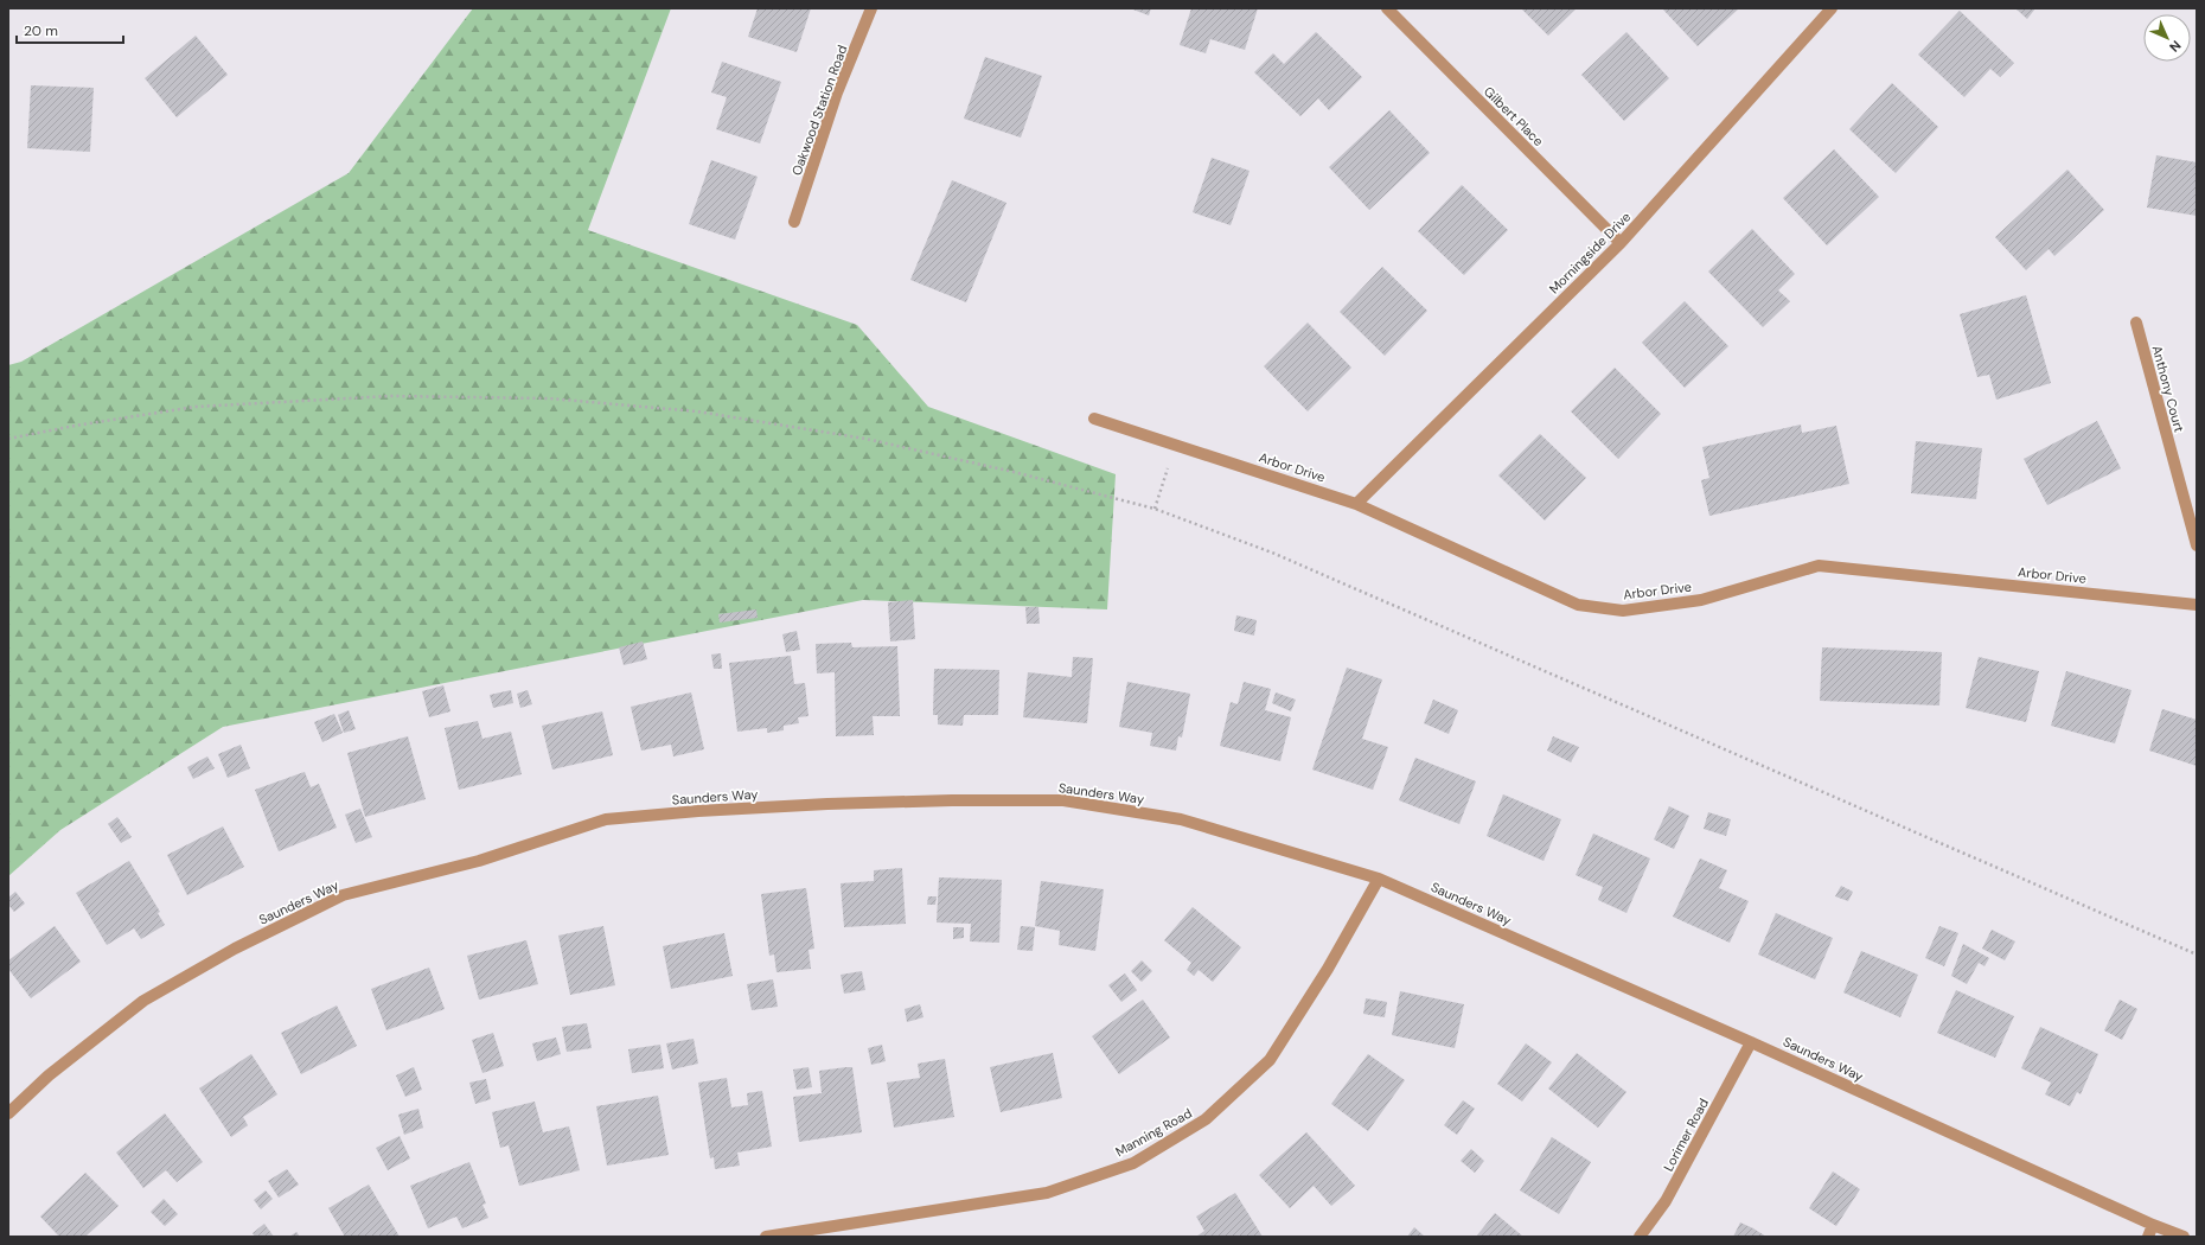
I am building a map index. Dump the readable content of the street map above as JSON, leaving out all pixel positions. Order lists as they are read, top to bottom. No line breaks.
{"streets":{"street":["Oakwood Station Road","Gilbert Place","Morningside Drive","Anthony Court","Arbor Drive","Saunders Way","Manning Road","Lorimer Road"]},"crossings":[["Gilbert Place","Morningside Drive"],["Morningside Drive","Arbor Drive"],["Saunders Way","Manning Road"],["Saunders Way","Lorimer Road"]],"scale_bar":"20 m","north":"bottom right"}
